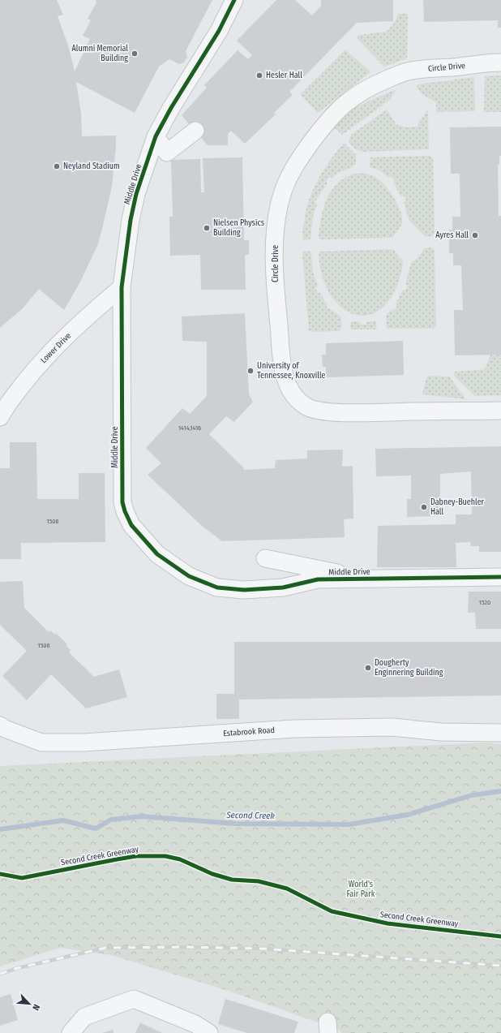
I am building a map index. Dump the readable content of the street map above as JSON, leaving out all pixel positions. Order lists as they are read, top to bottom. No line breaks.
{"streets":{"street":["Circle Drive","Middle Drive","Lower Drive","Estabrook Road"],"cycle path":["Second Creek Greenway"]},"crossings":[["Middle Drive","Lower Drive"]],"water":["Second Creek"],"parks":["World's Fair Park"],"places":["Alumni Memorial Building","Hesler Hall","Neyland Stadium","Nielsen Physics Building","Ayres Hall","University of Tennessee, Knoxville","Dabney-Buehler Hall","Dougherty Enginnering Building"],"house_numbers":["1414,1416","1506","1520","1508"],"north":"bottom right"}
